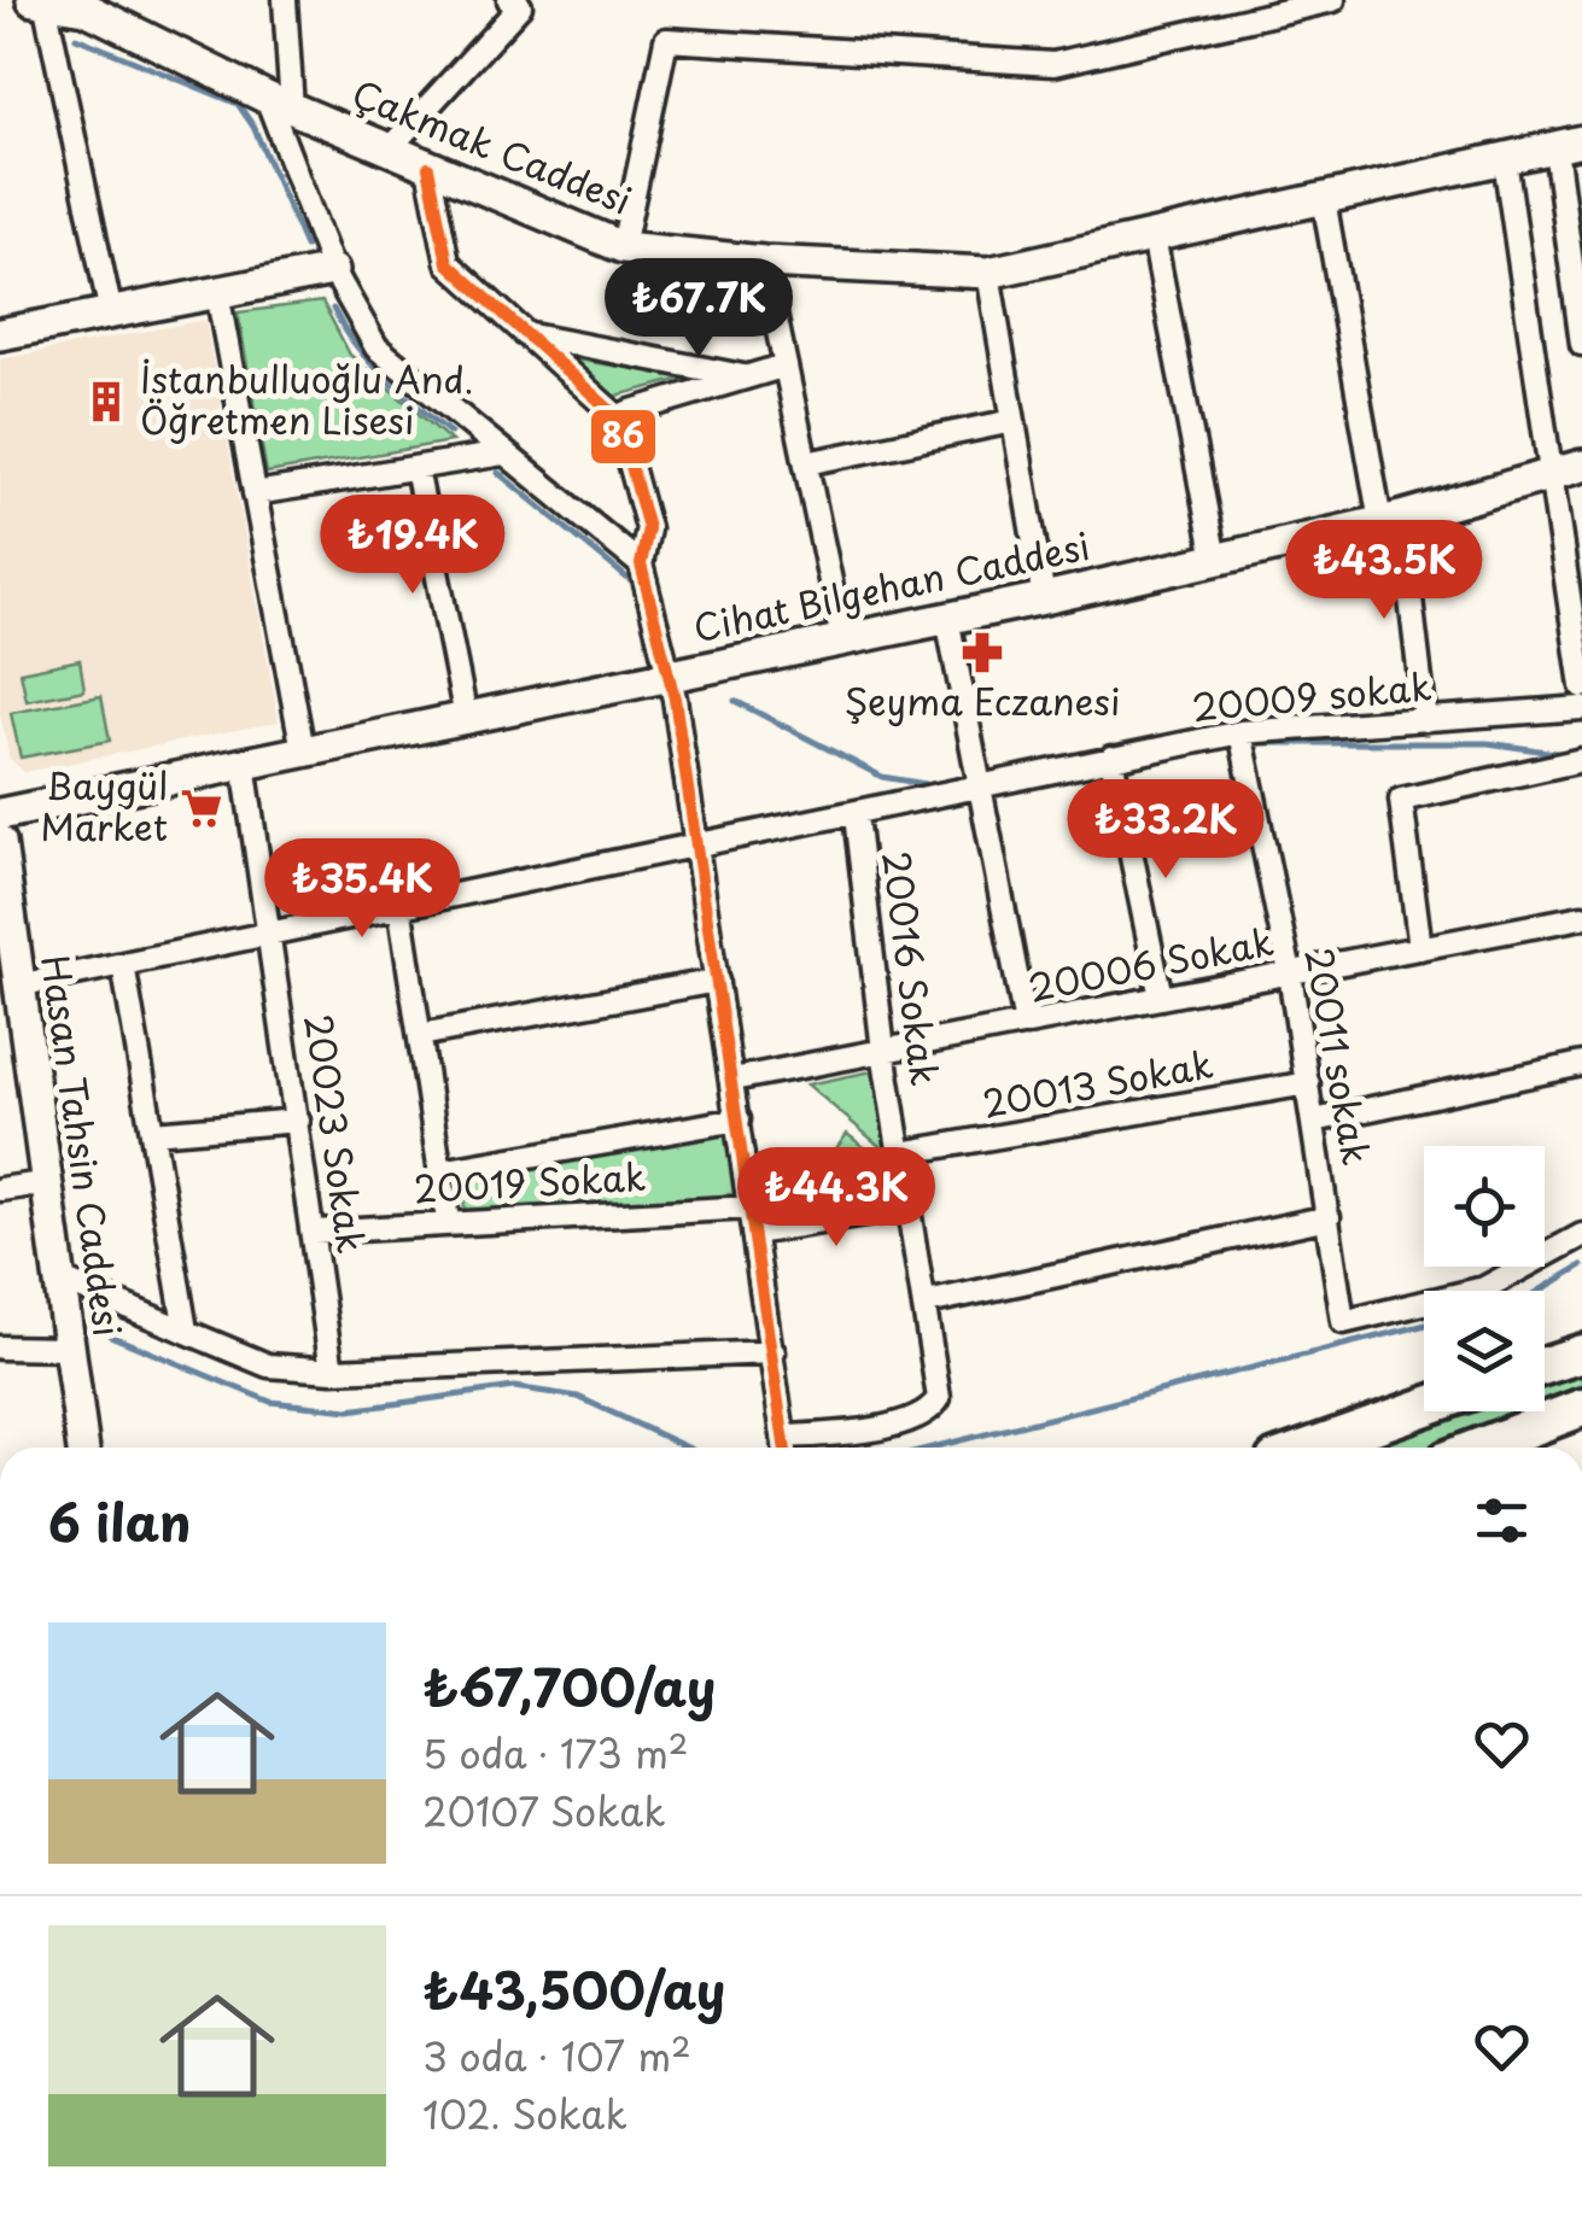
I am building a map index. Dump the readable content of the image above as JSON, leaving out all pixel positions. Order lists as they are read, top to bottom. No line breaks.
{"streets":{"main road":["Çakmak Caddesi","Cihat Bilgehan Caddesi","Hasan Tahsin Caddesi"],"street":["20009 sokak","20006 Sokak","20016 Sokak","20011 sokak","20013 Sokak","20023 Sokak","20019 Sokak"]},"crossings":[["Cihat Bilgehan Caddesi","20023 Sokak"],["20009 sokak","20016 Sokak"],["20009 sokak","20011 sokak"],["20009 sokak","20023 Sokak"],["20009 sokak","Hasan Tahsin Caddesi"],["20006 Sokak","20016 Sokak"],["20006 Sokak","20011 sokak"],["20016 Sokak","20013 Sokak"],["20011 sokak","20013 Sokak"],["20023 Sokak","20019 Sokak"]],"places":{"building":["İstanbulluoğlu And. Öğretmen Lisesi"],"pharmacy":["Şeyma Eczanesi"],"supermarket":["Baygül Market"]},"lines":["transit line 86"],"page":{"price":["₺67.7K","₺19.4K","₺43.5K","₺33.2K","₺35.4K","₺44.3K"],"heading":"6 ilan","list":[{"name":"₺67,700/ay","note":"5 oda · 173 m² · 20107 Sokak"},{"name":"₺43,500/ay","note":"3 oda · 107 m² · 102. Sokak"}]}}
